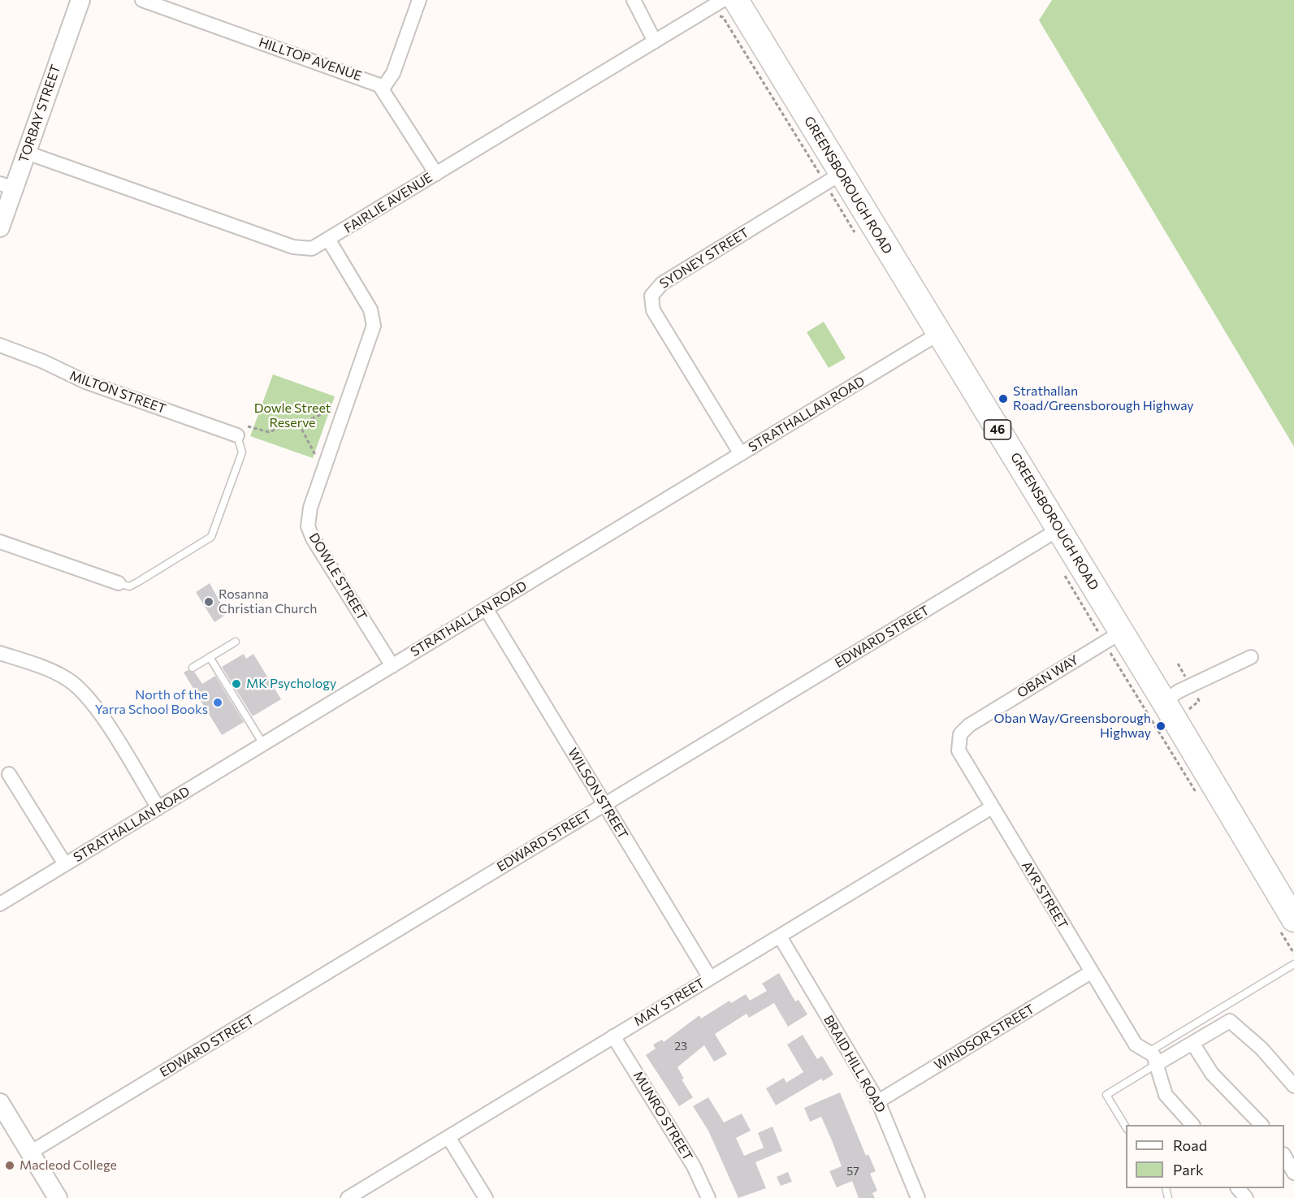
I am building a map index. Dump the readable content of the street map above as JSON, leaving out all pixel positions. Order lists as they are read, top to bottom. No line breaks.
{"streets":{"highway":["GREENSBOROUGH ROAD","46"],"street":["HILLTOP AVENUE","TORBAY STREET","FAIRLIE AVENUE","SYDNEY STREET","MILTON STREET","STRATHALLAN ROAD","DOWLE STREET","EDWARD STREET","OBAN WAY","WILSON STREET","AYR STREET","MAY STREET","WINDSOR STREET","BRAID HILL ROAD","MUNRO STREET"]},"crossings":[["HILLTOP AVENUE","FAIRLIE AVENUE"],["TORBAY STREET","FAIRLIE AVENUE"],["GREENSBOROUGH ROAD","FAIRLIE AVENUE"],["GREENSBOROUGH ROAD","SYDNEY STREET"],["GREENSBOROUGH ROAD","STRATHALLAN ROAD"],["GREENSBOROUGH ROAD","EDWARD STREET"],["GREENSBOROUGH ROAD","OBAN WAY"],["FAIRLIE AVENUE","DOWLE STREET"],["SYDNEY STREET","STRATHALLAN ROAD"],["STRATHALLAN ROAD","DOWLE STREET"],["STRATHALLAN ROAD","WILSON STREET"],["EDWARD STREET","WILSON STREET"],["OBAN WAY","AYR STREET"],["WILSON STREET","MAY STREET"],["AYR STREET","MAY STREET"],["AYR STREET","WINDSOR STREET"],["MAY STREET","BRAID HILL ROAD"],["MAY STREET","MUNRO STREET"],["WINDSOR STREET","BRAID HILL ROAD"]],"parks":["Dowle Street Reserve"],"places":["Strathallan Road/Greensborough Highway","Rosanna Christian Church","MK Psychology","North of the Yarra School Books","Oban Way/Greensborough Highway","Macleod College"],"house_numbers":["23","57"],"legend":["Road","Park"]}
